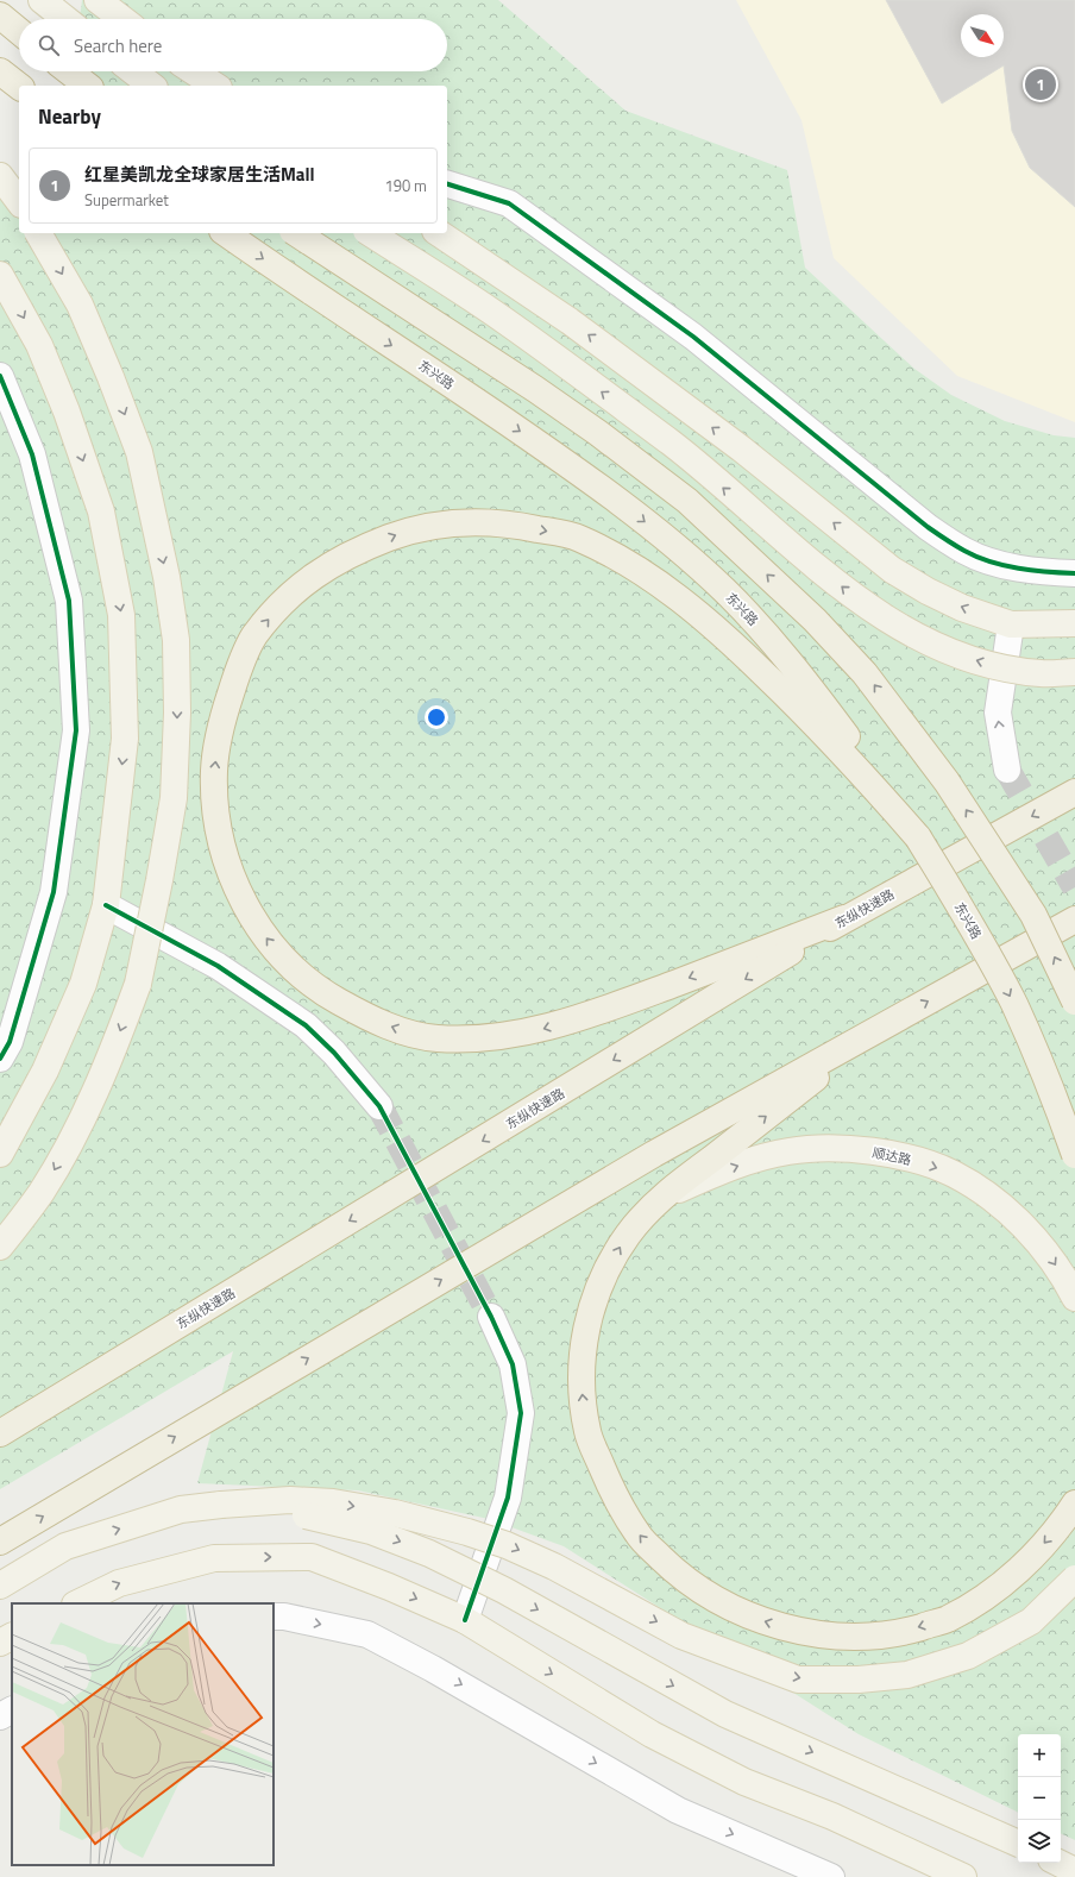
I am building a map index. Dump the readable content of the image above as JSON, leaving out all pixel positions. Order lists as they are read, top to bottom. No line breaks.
{"streets":{"highway":["东兴路","东纵快速路"],"main road":["顺达路"]},"one_way":["顺达路"],"north":"bottom right","page":{"search":"Search here","pins":"1","heading":"Nearby","list":[{"mark":"1","name":"红星美凯龙全球家居生活Mall","note":"Supermarket","value":"190 m"}],"map_buttons":["+","−"]}}
